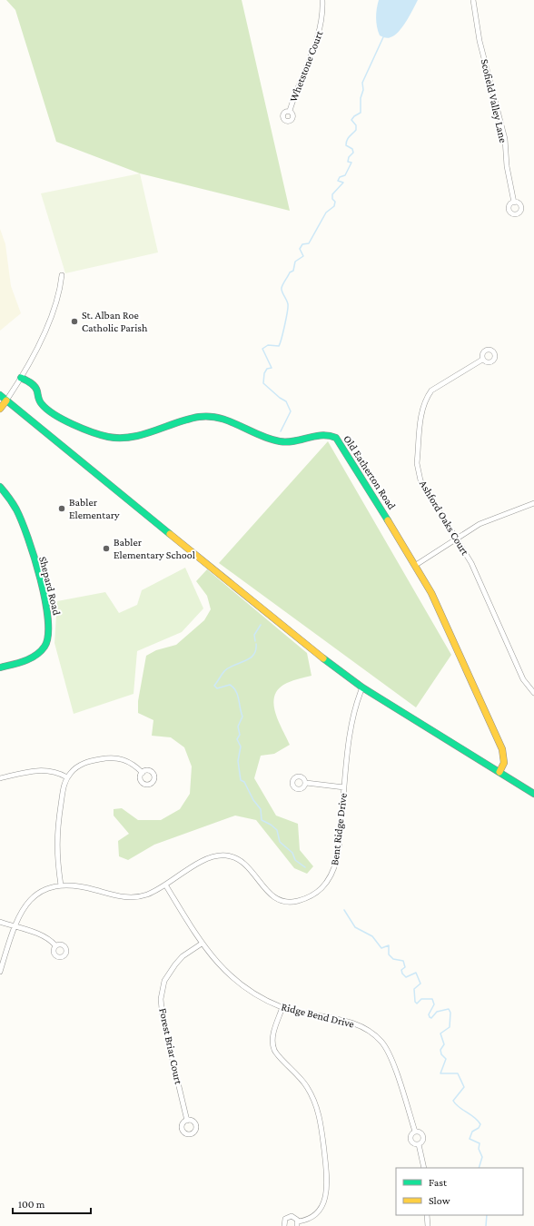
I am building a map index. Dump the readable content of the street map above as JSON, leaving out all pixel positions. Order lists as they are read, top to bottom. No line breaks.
{"streets":{"street":["Whetstone Court","Scofield Valley Lane","Old Eatherton Road","Ashford Oaks Court","Shepard Road","Bent Ridge Drive","Ridge Bend Drive","Forest Briar Court"]},"crossings":[["Bent Ridge Drive","Ridge Bend Drive"],["Ridge Bend Drive","Forest Briar Court"]],"places":["St. Alban Roe Catholic Parish","Babler Elementary","Babler Elementary School"],"legend":["Fast","Slow"],"scale_bar":"100 m"}
